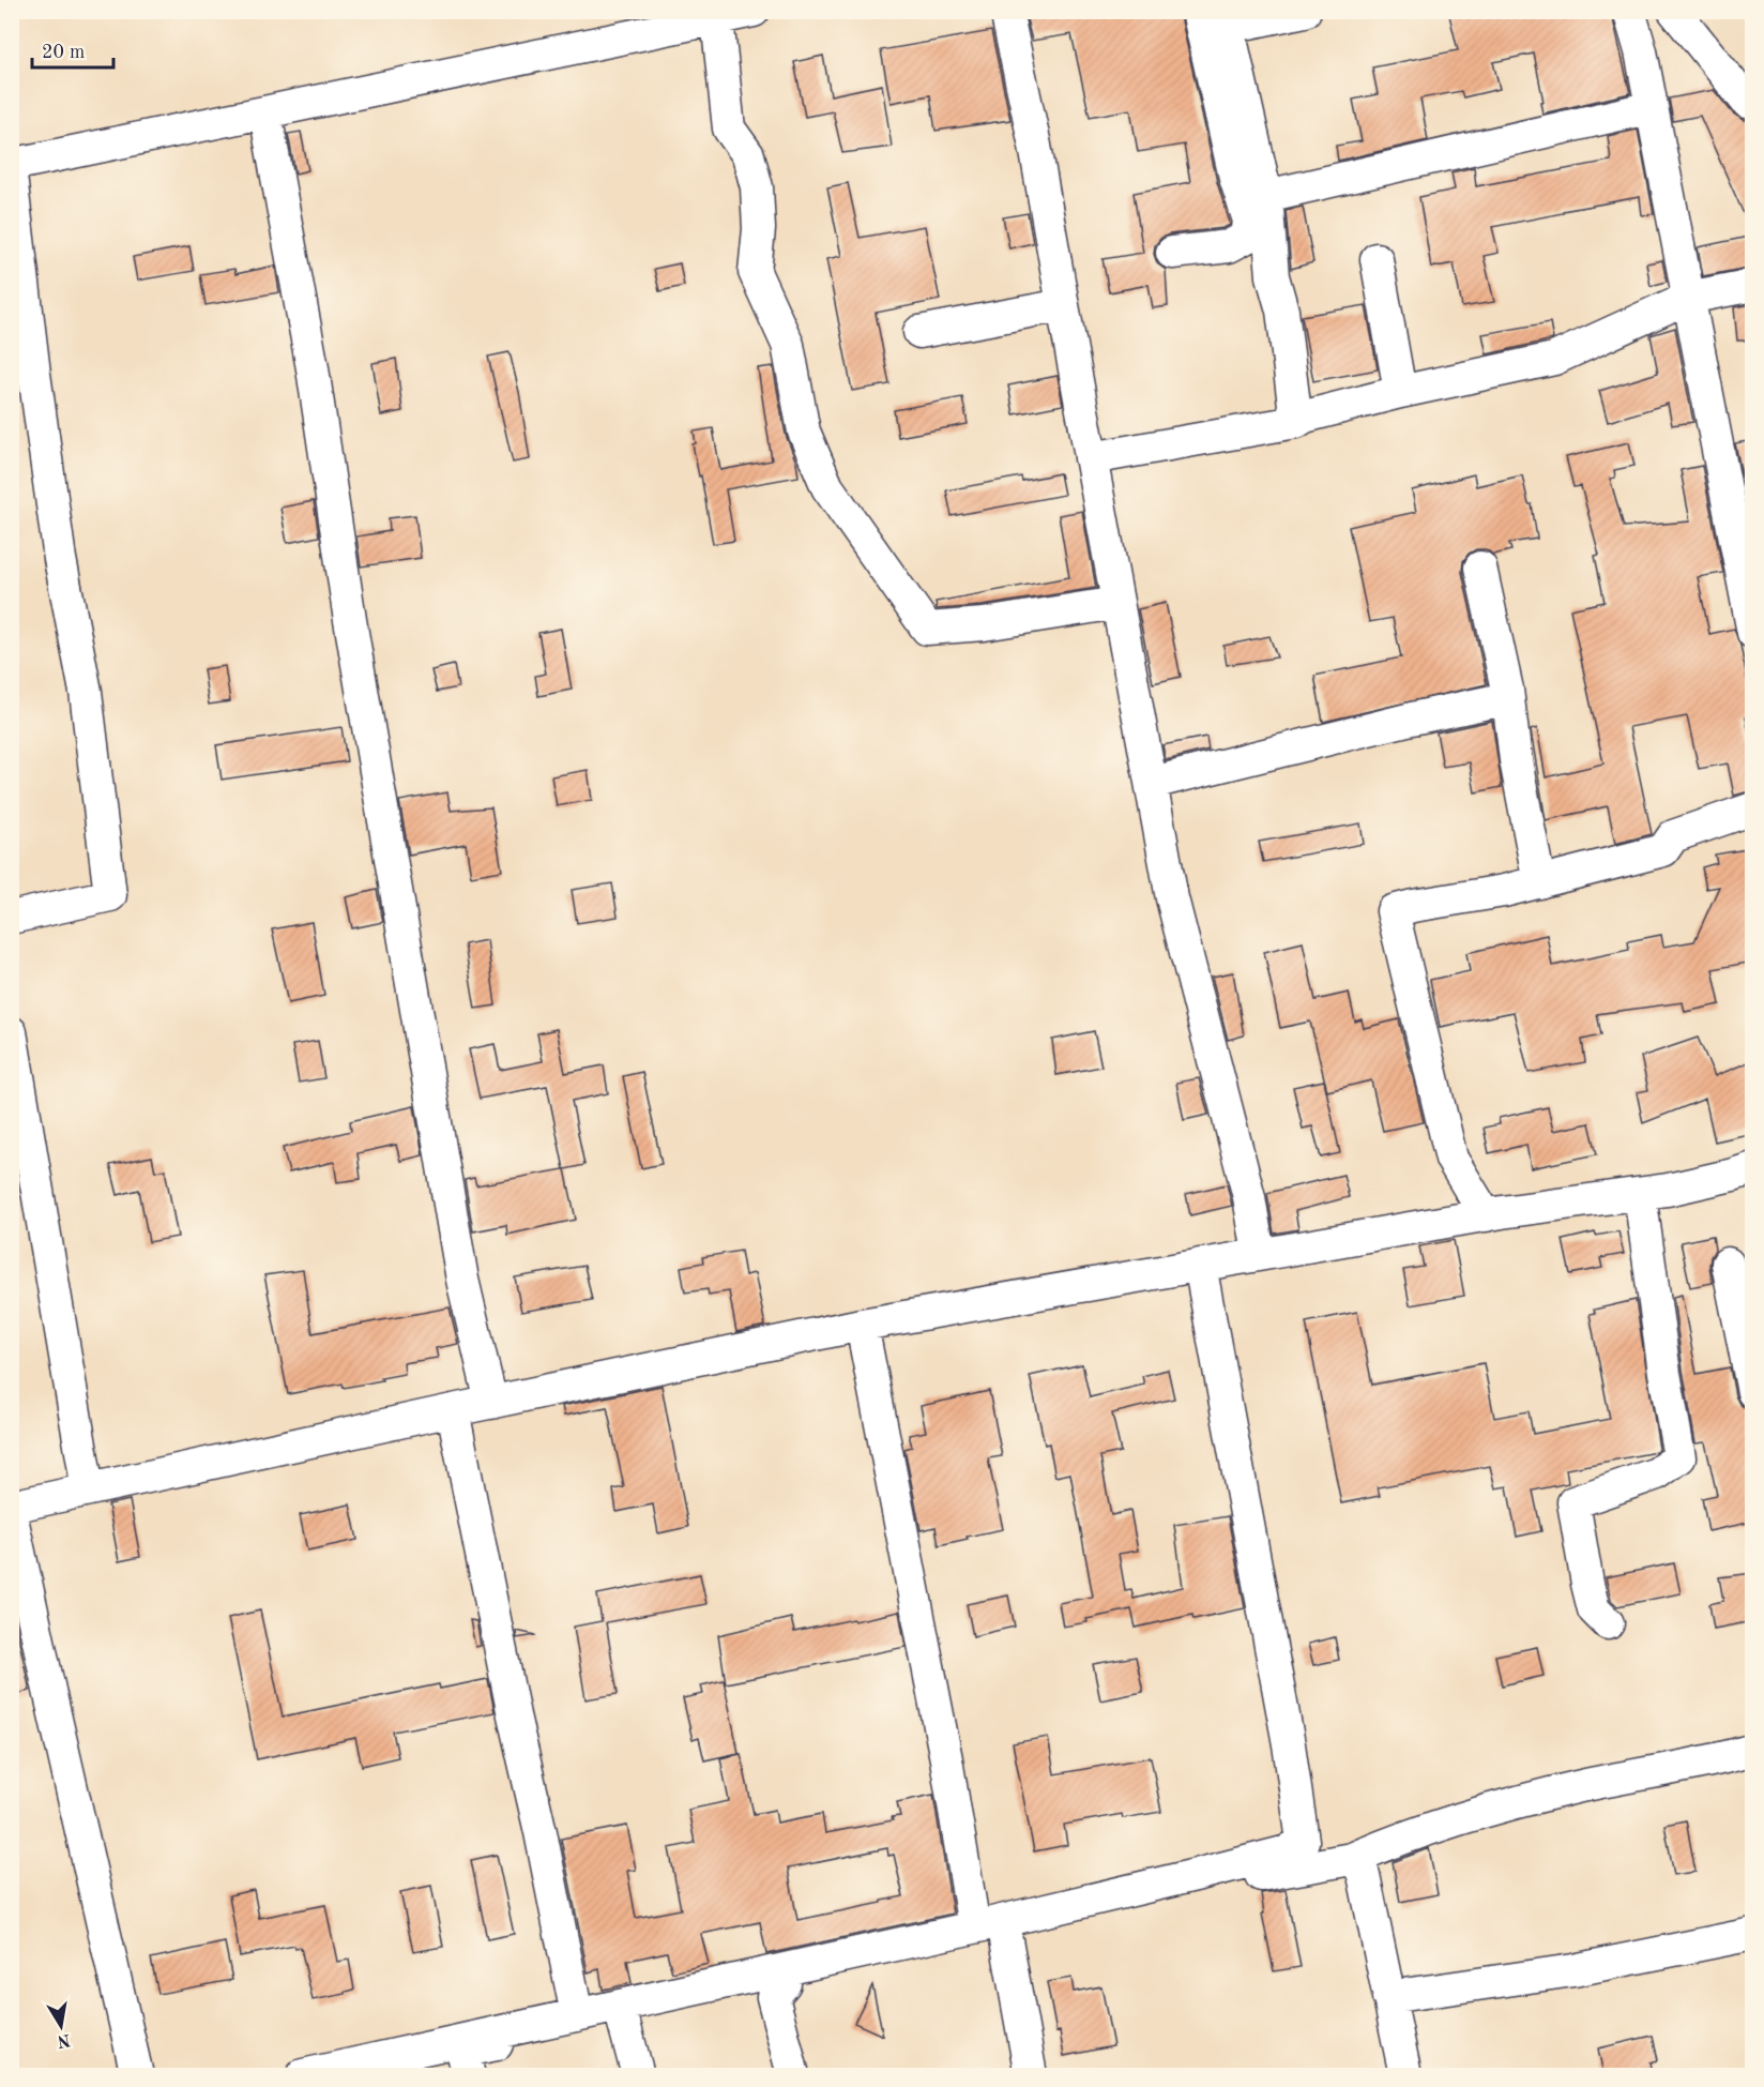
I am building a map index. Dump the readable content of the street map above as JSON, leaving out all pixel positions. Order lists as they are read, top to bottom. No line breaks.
{"scale_bar":"20 m","north":"bottom"}
